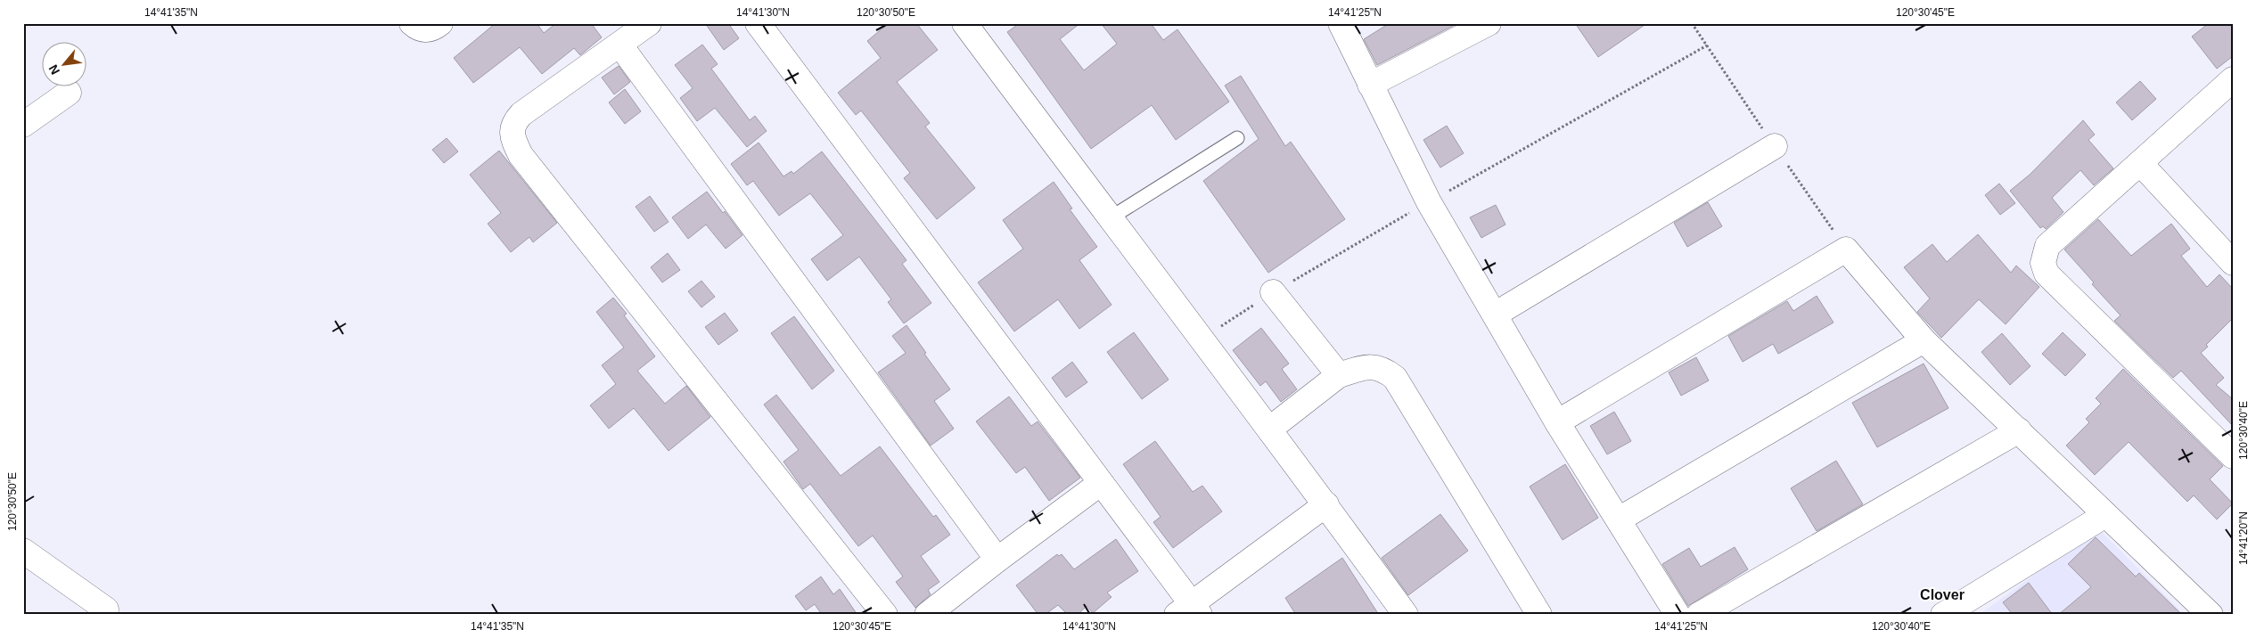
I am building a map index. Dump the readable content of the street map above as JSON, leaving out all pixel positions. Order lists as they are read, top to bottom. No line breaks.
{"districts":["Clover"],"north":"bottom left","coordinates":["14°41'35\"N","14°41'30\"N","120°30'50\"E","14°41'25\"N","120°30'45\"E","120°30'40\"E","14°41'20\"N"]}
